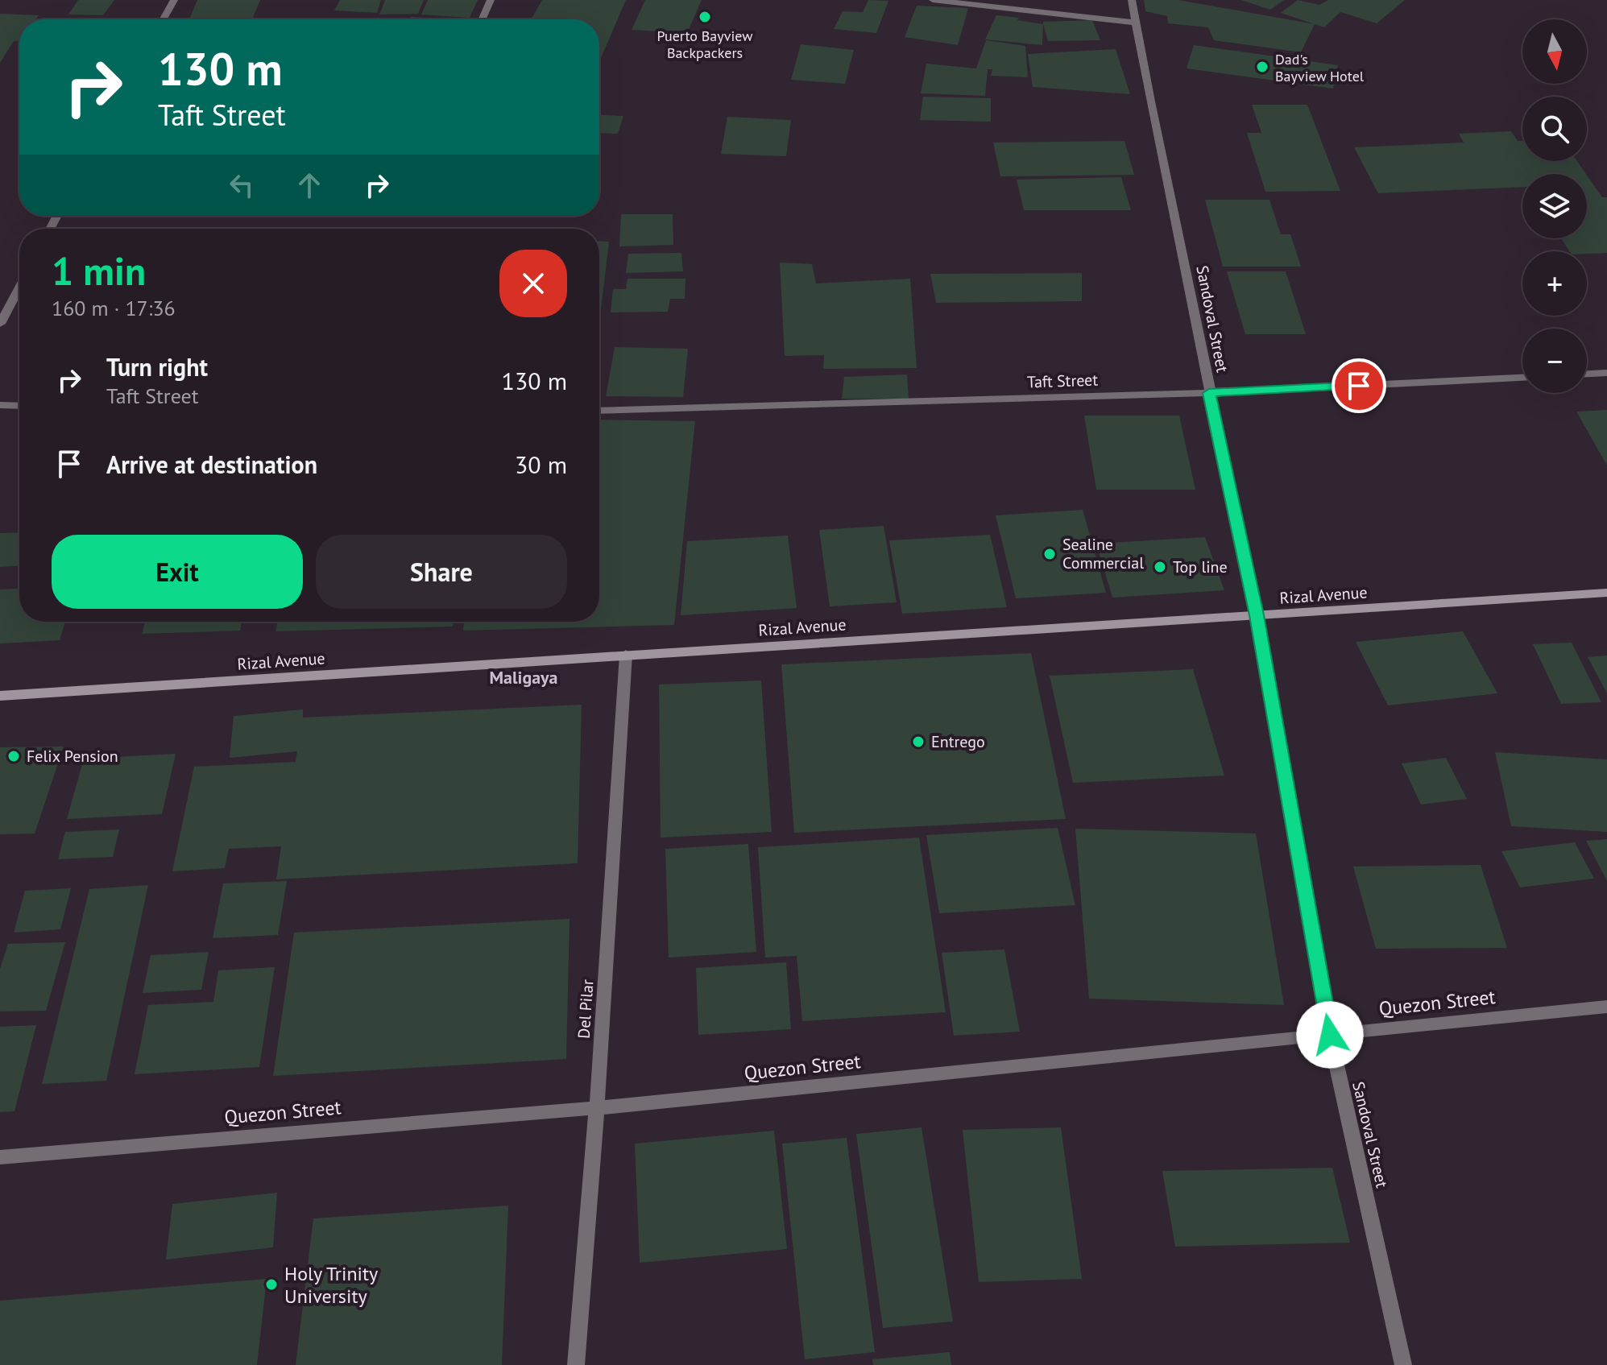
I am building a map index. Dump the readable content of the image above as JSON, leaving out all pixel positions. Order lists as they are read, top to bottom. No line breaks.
{"streets":{"main road":["Rizal Avenue"],"street":["Sandoval Street","Taft Street","Quezon Street","Del Pilar"]},"crossings":[["Sandoval Street","Taft Street"],["Sandoval Street","Rizal Avenue"],["Sandoval Street","Quezon Street"],["Rizal Avenue","Del Pilar"],["Quezon Street","Del Pilar"]],"districts":["Maligaya"],"places":["Puerto Bayview Backpackers","Dad's Bayview Hotel","Sealine Commercial","Top line","Entrego","Felix Pension","Holy Trinity University"],"north":"bottom","page":{"map_buttons":["+","−"],"turn":["130 m","Taft Street"],"heading":["1 min","160 m · 17:36"],"list":[{"name":"Turn right","note":"Taft Street","value":"130 m"},{"name":"Arrive at destination","value":"30 m"}],"buttons":["Exit","Share"]}}
